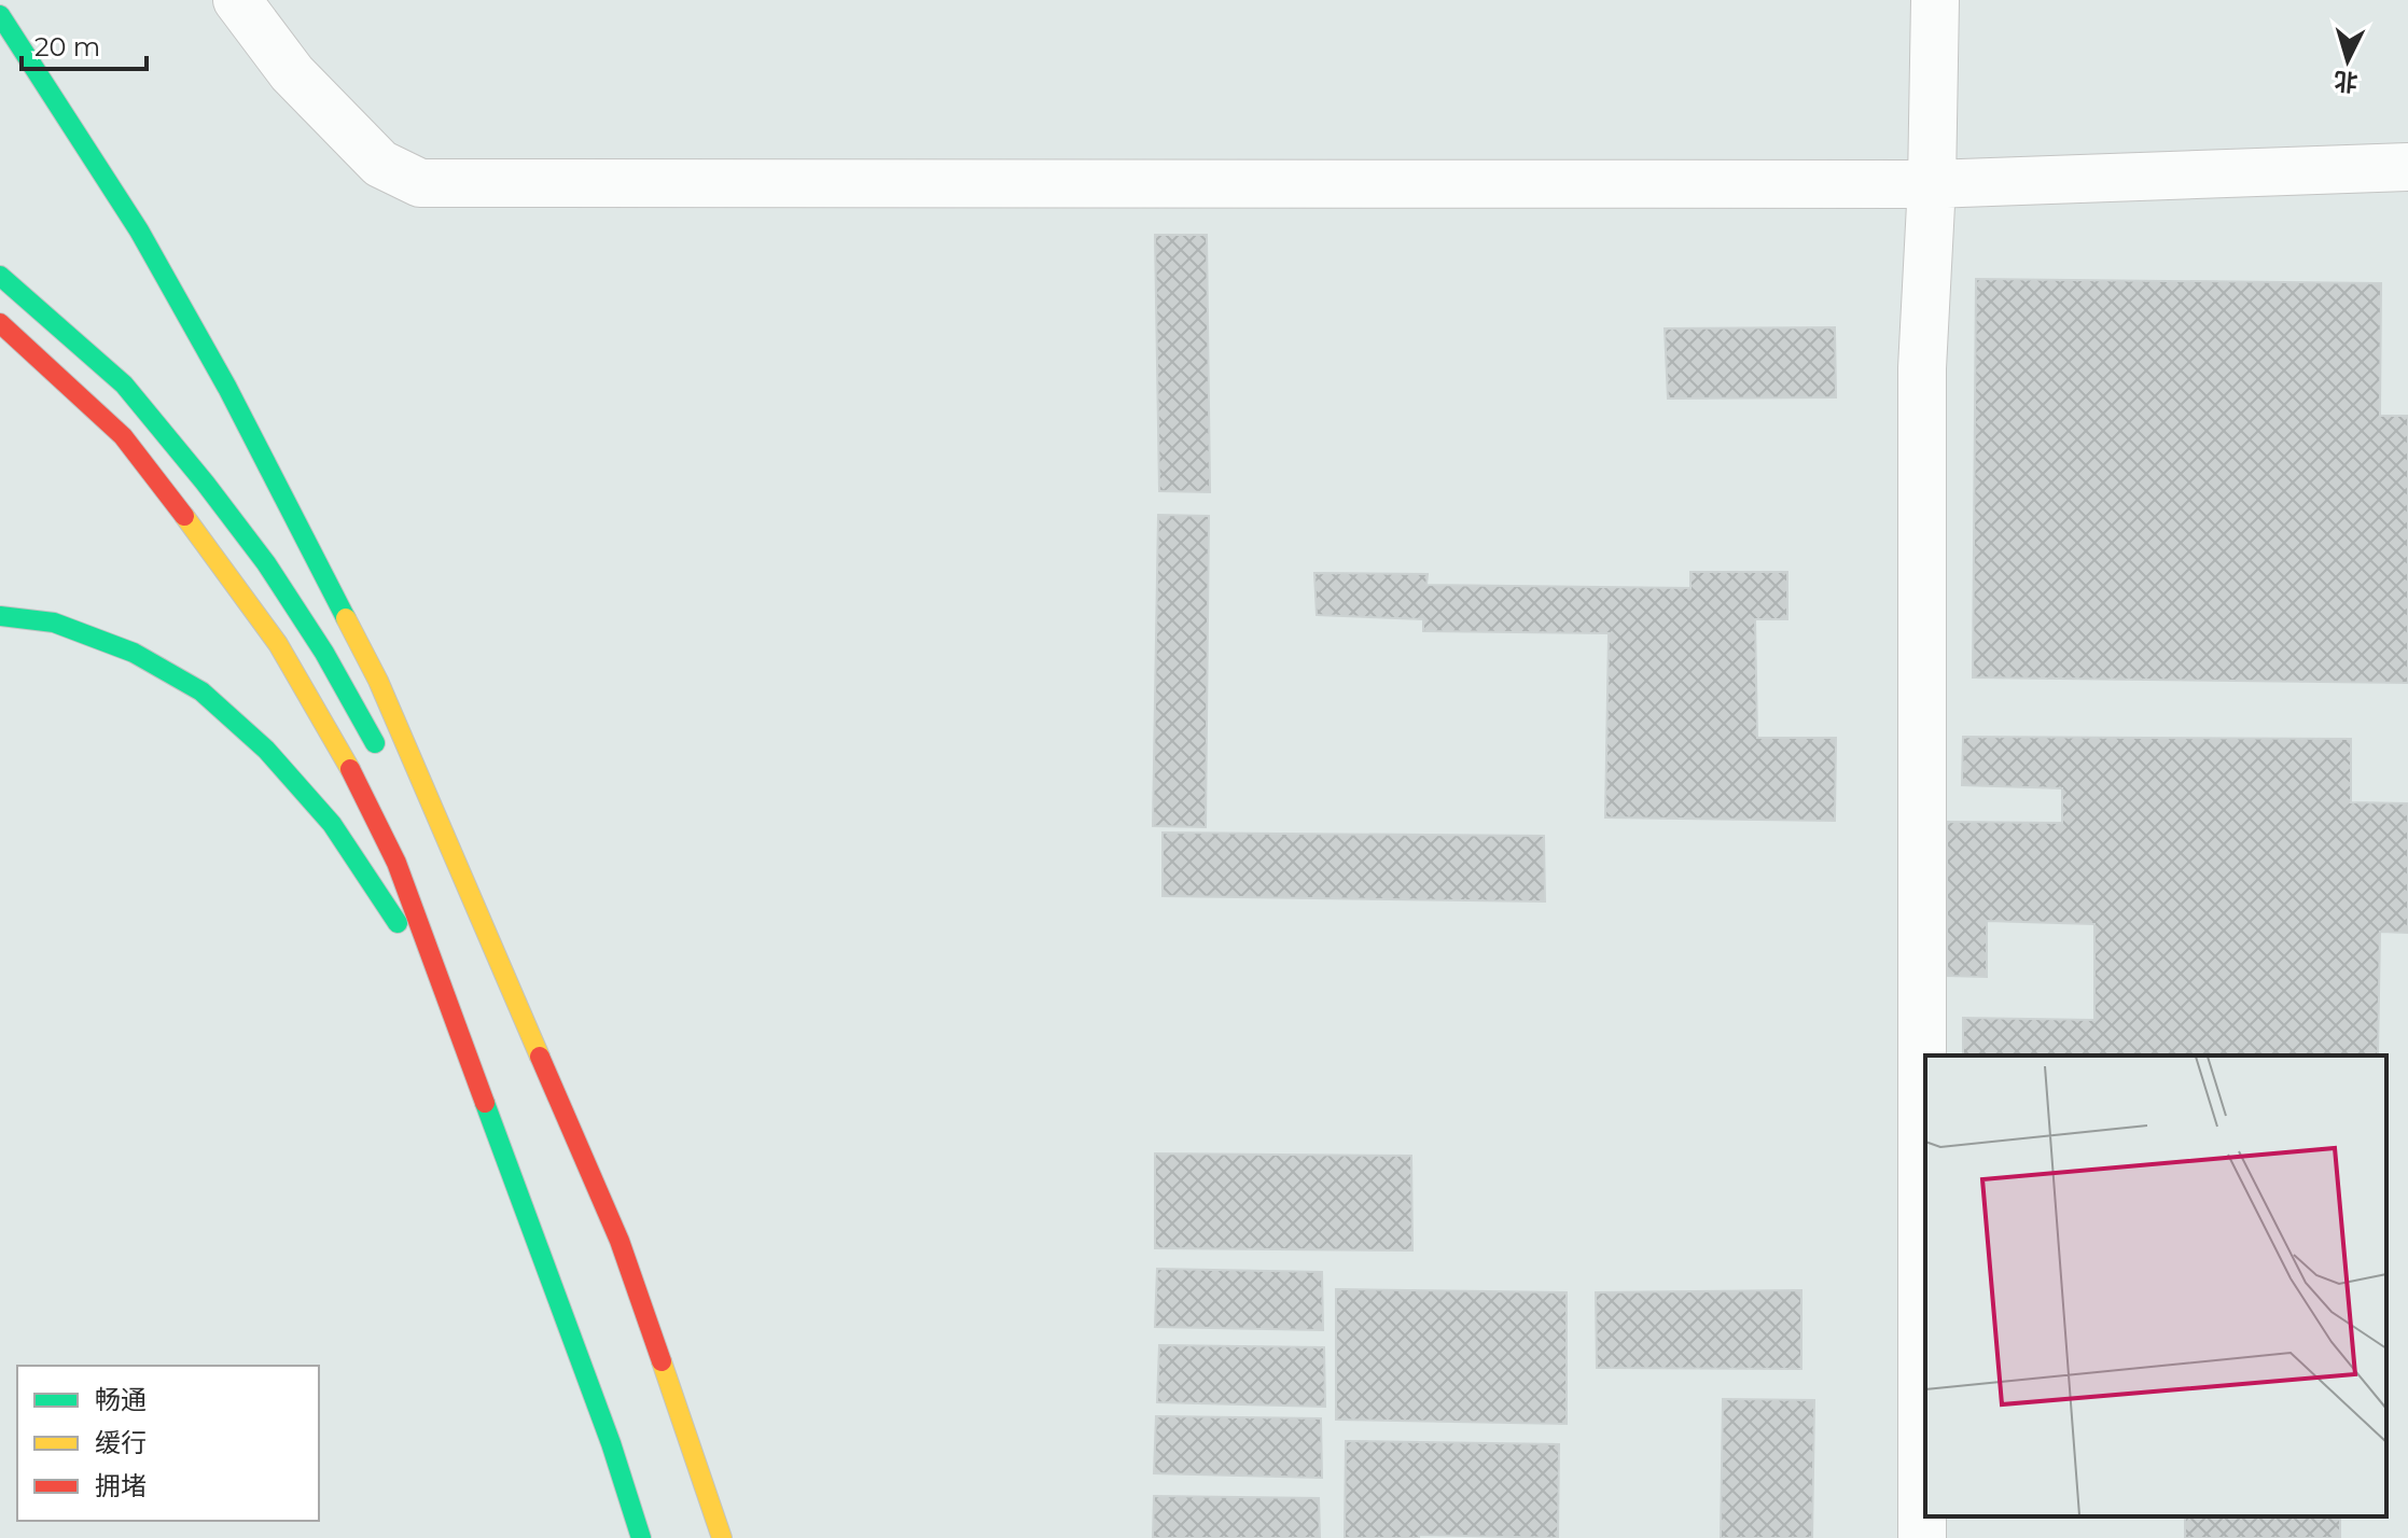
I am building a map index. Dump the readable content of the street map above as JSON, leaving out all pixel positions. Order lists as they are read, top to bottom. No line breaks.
{"legend":["畅通","缓行","拥堵"],"scale_bar":"20 m","north":"bottom"}
